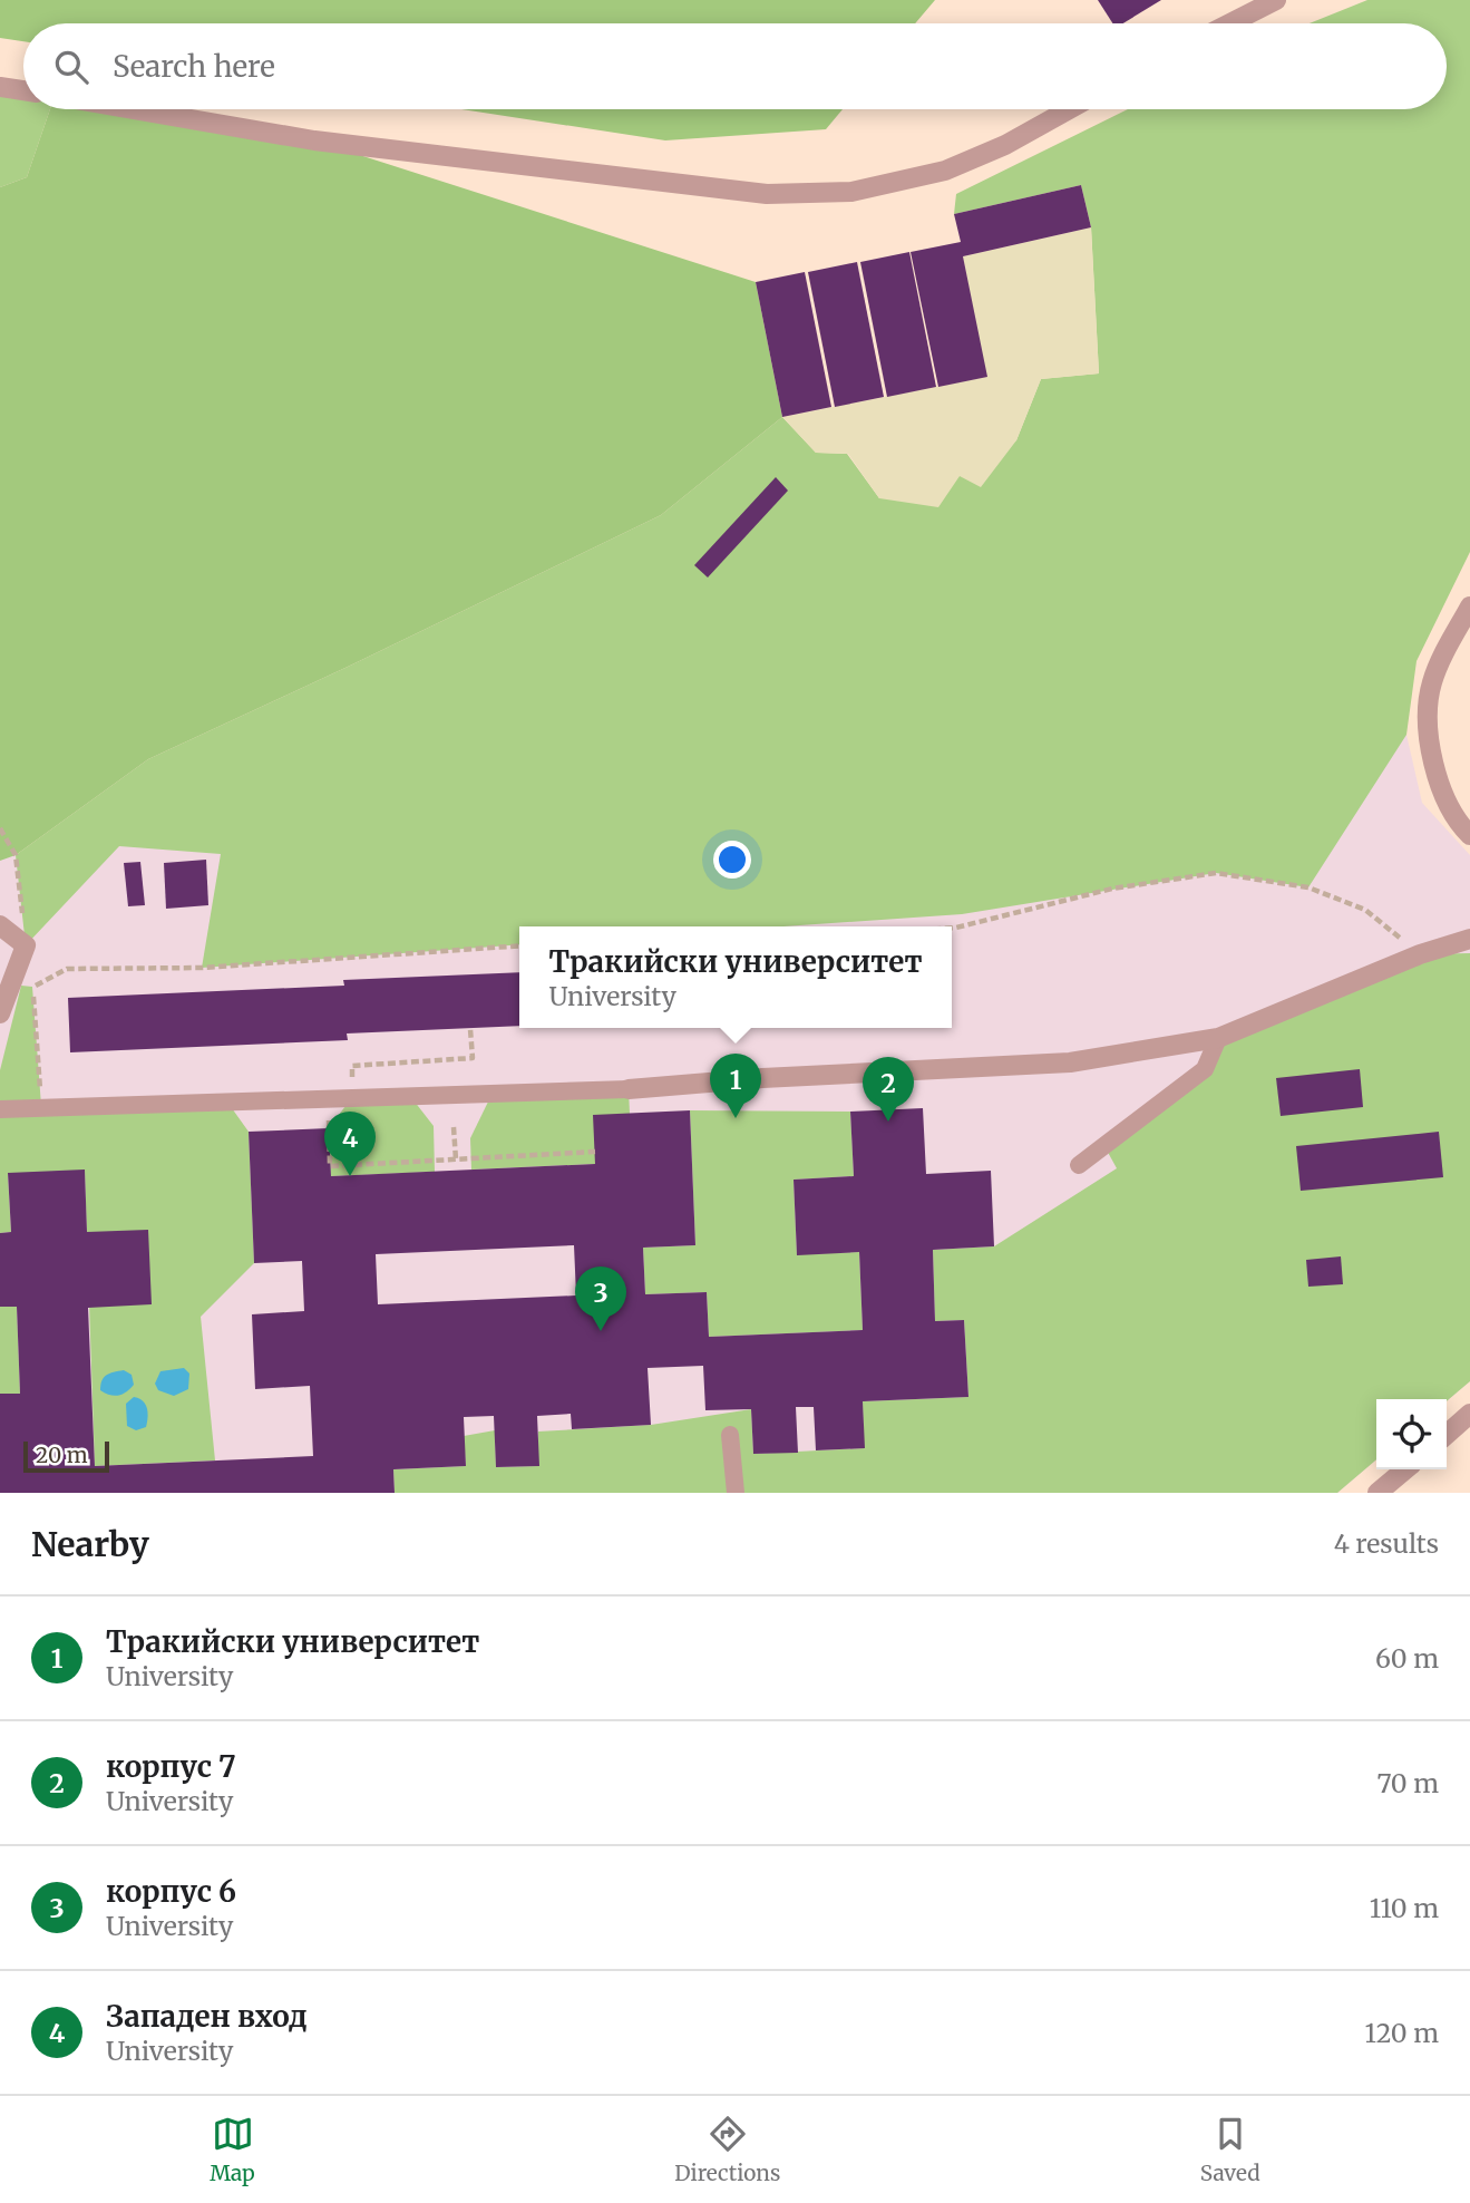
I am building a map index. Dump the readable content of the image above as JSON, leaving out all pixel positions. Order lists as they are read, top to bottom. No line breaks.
{"scale_bar":"20 m","page":{"search":"Search here","popup":["Тракийски университет","University"],"pins":["1","2","4","3"],"scale":"20 m","heading":["Nearby","4 results"],"list":[{"mark":"1","name":"Тракийски университет","note":"University","value":"60 m"},{"mark":"2","name":"корпус 7","note":"University","value":"70 m"},{"mark":"3","name":"корпус 6","note":"University","value":"110 m"},{"mark":"4","name":"Западен вход","note":"University","value":"120 m"}],"nav":["Map","Directions","Saved"]}}
